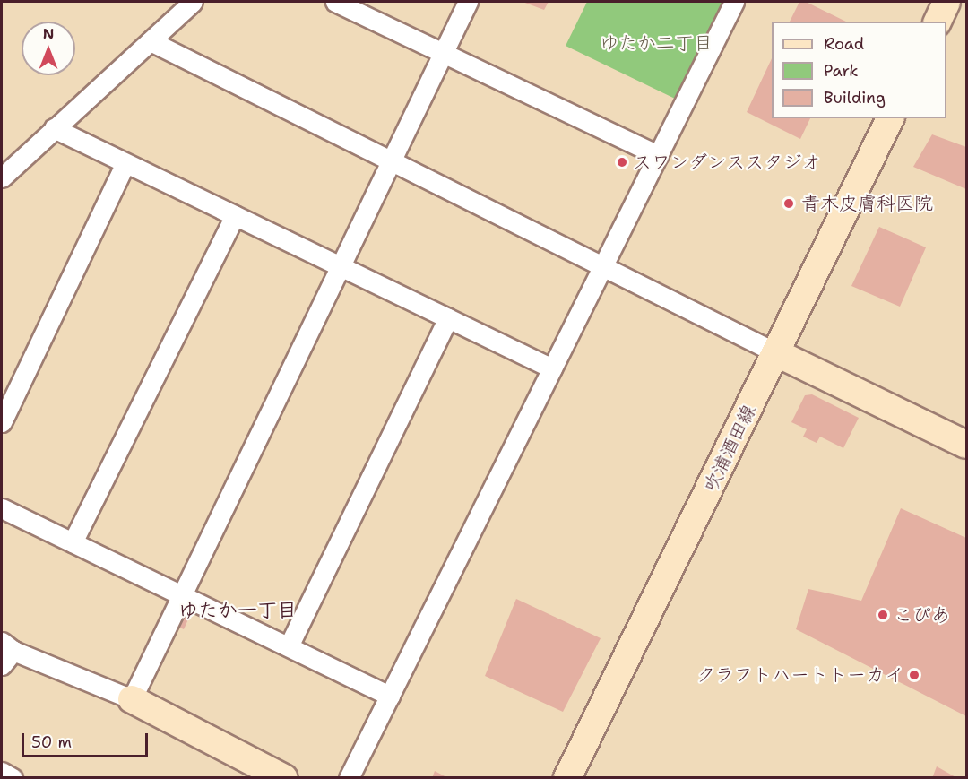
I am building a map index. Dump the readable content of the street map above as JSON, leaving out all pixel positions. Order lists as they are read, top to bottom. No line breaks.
{"streets":{"main road":["吹浦酒田線"]},"districts":["ゆたか一丁目"],"parks":["ゆたか二丁目"],"places":["スワンダンススタジオ","青木皮膚科医院","こぴあ","クラフトハートトーカイ"],"legend":["Road","Park","Building"],"scale_bar":"50 m","north":"top"}
